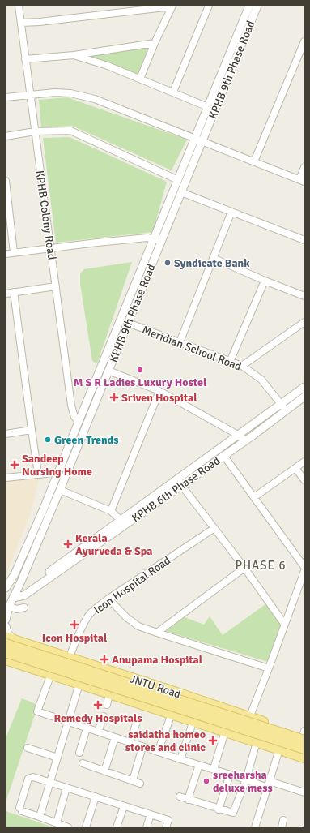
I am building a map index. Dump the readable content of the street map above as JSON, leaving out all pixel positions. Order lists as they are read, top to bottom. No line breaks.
{"streets":{"main road":["JNTU Road"],"street":["KPHB 9th Phase Road","KPHB Colony Road","Meridian School Road","KPHB 6th Phase Road","Icon Hospital Road"]},"crossings":[["KPHB 9th Phase Road","KPHB Colony Road"],["KPHB 9th Phase Road","Meridian School Road"],["KPHB 9th Phase Road","KPHB 6th Phase Road"],["Meridian School Road","KPHB 6th Phase Road"],["Icon Hospital Road","JNTU Road"]],"districts":["PHASE 6"],"places":{"other":["Syndicate Bank","M S R Ladies Luxury Hostel","Green Trends","sreeharsha deluxe mess"],"health":["Sriven Hospital","Sandeep Nursing Home","Kerala Ayurveda & Spa","Icon Hospital","Anupama Hospital","Remedy Hospitals","saidatha homeo stores and clinic"]}}
